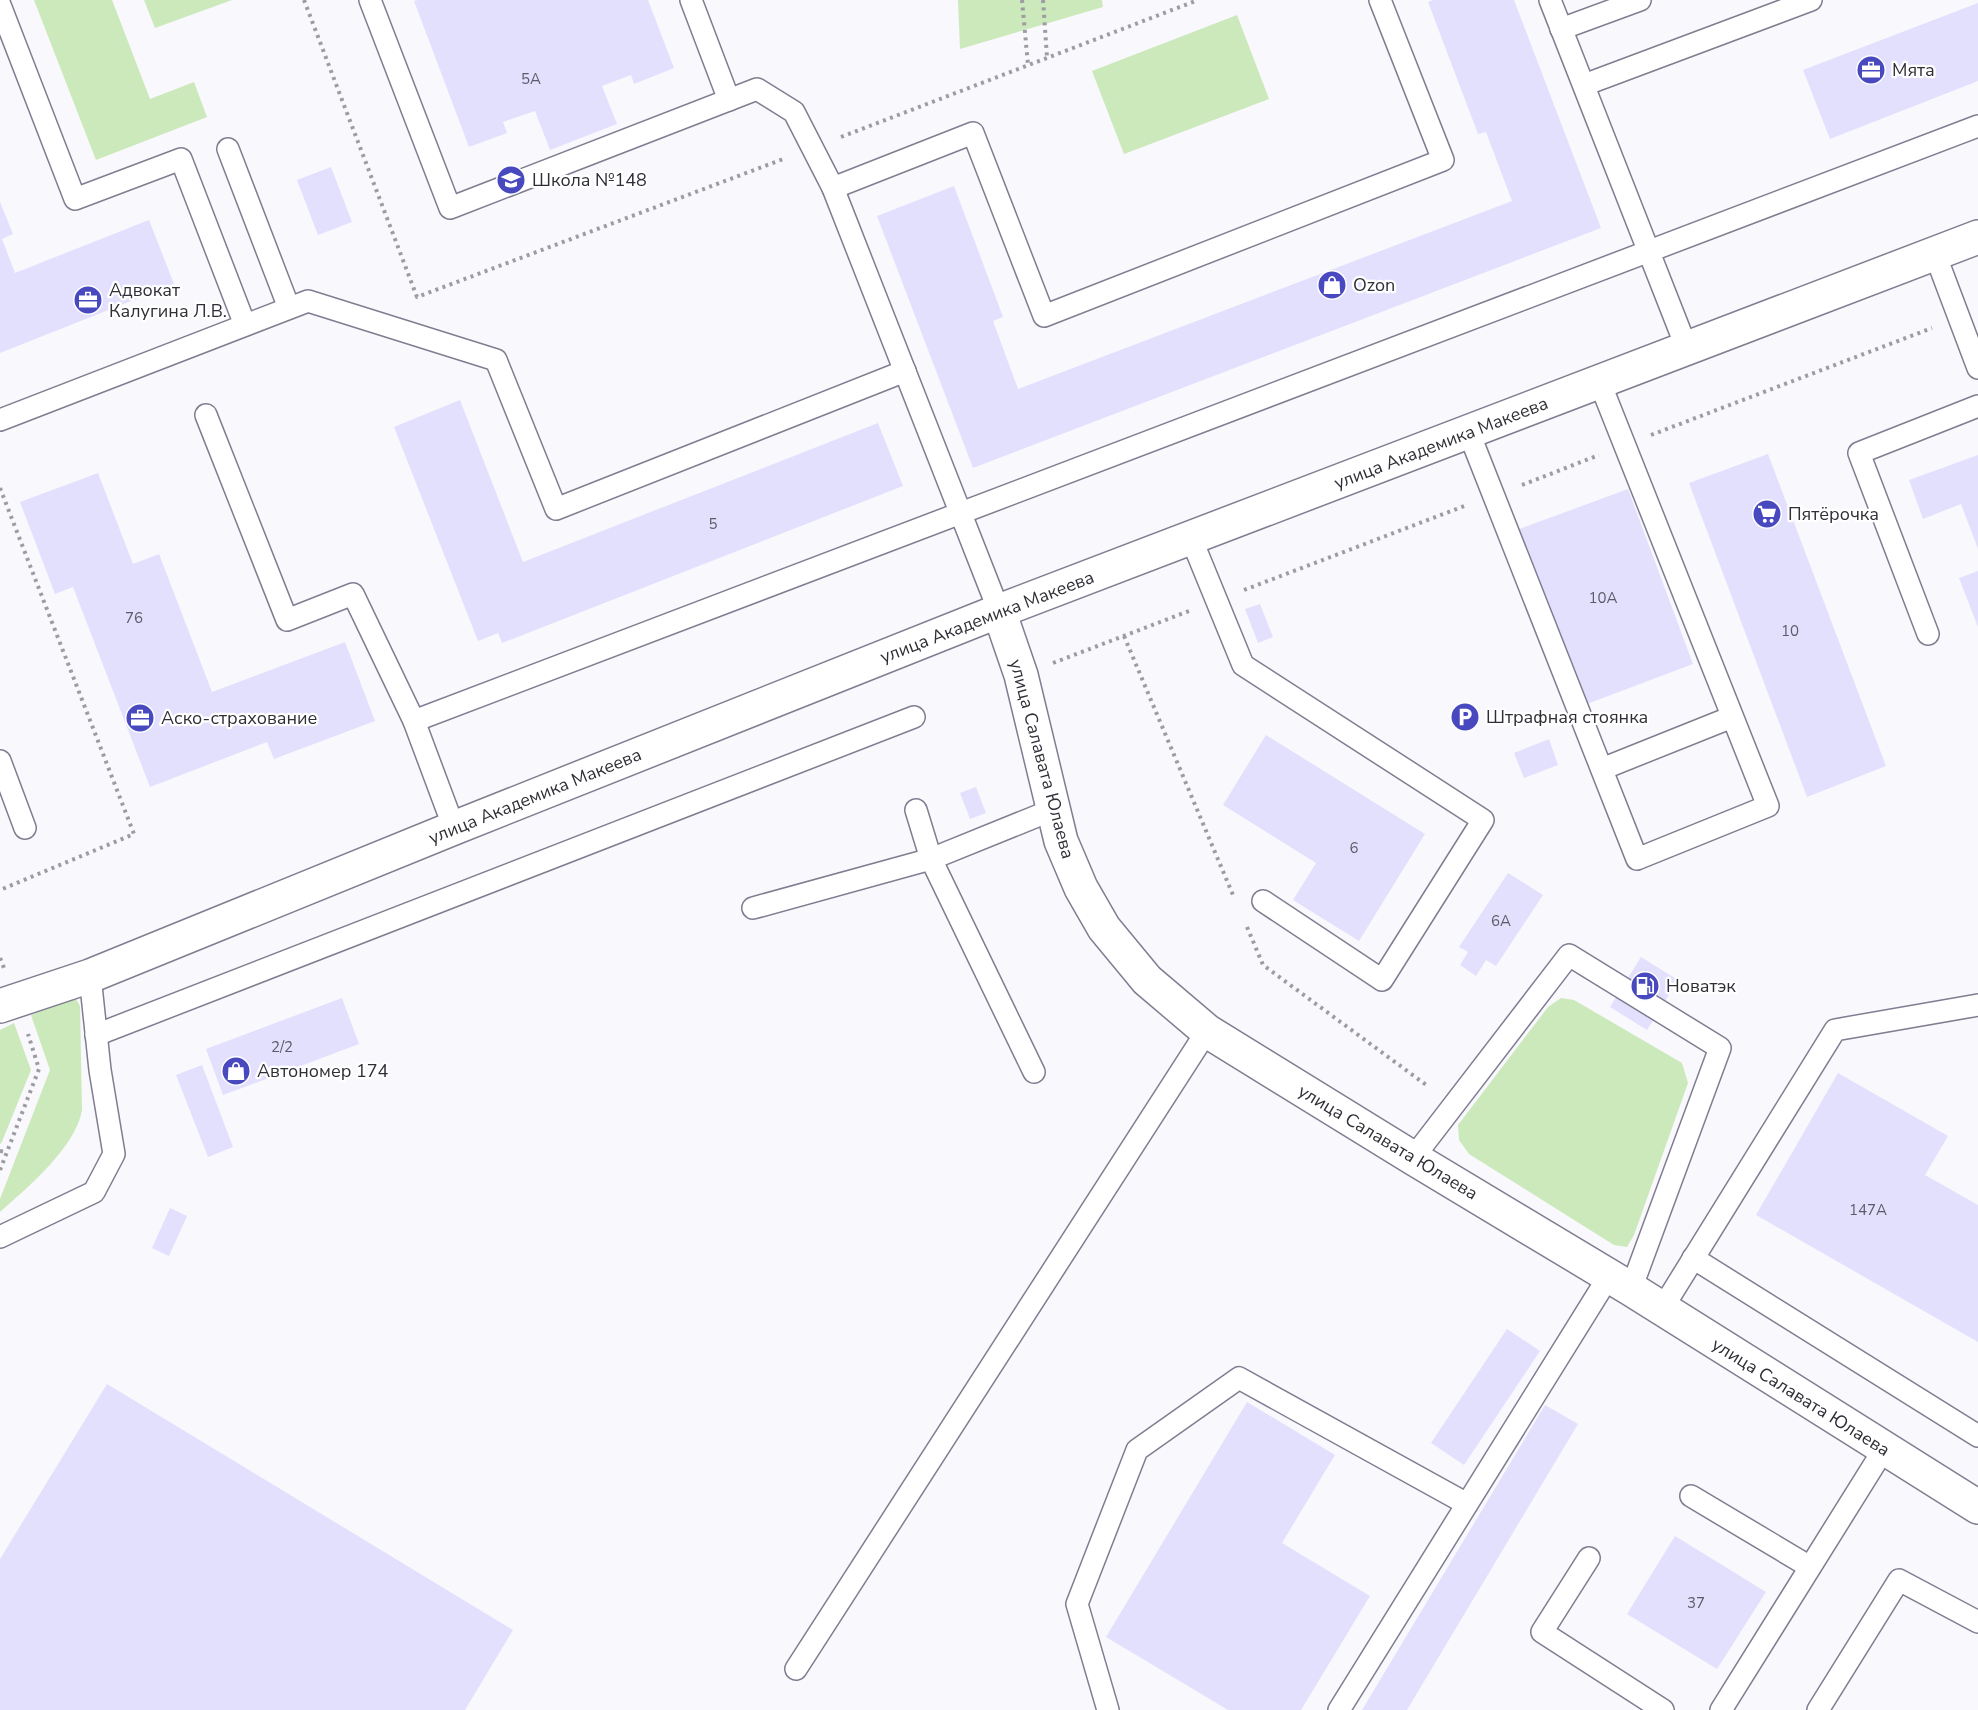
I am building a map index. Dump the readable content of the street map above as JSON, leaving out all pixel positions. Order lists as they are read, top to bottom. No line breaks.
{"streets":{"street":["улица Академика Макеева","улица Салавата Юлаева"]},"crossings":[["улица Академика Макеева","улица Салавата Юлаева"]],"places":{"office":["Мята","Адвокат Калугина Л.В.","Аско-страхование"],"school or university":["Школа №148"],"shop":["Ozon","Автономер 174"],"supermarket":["Пятёрочка"],"parking":["Штрафная стоянка"],"fuel station":["Новатэк"]},"house_numbers":["5А","5","10А","76","10","6","6А","2/2","147А","37"]}
